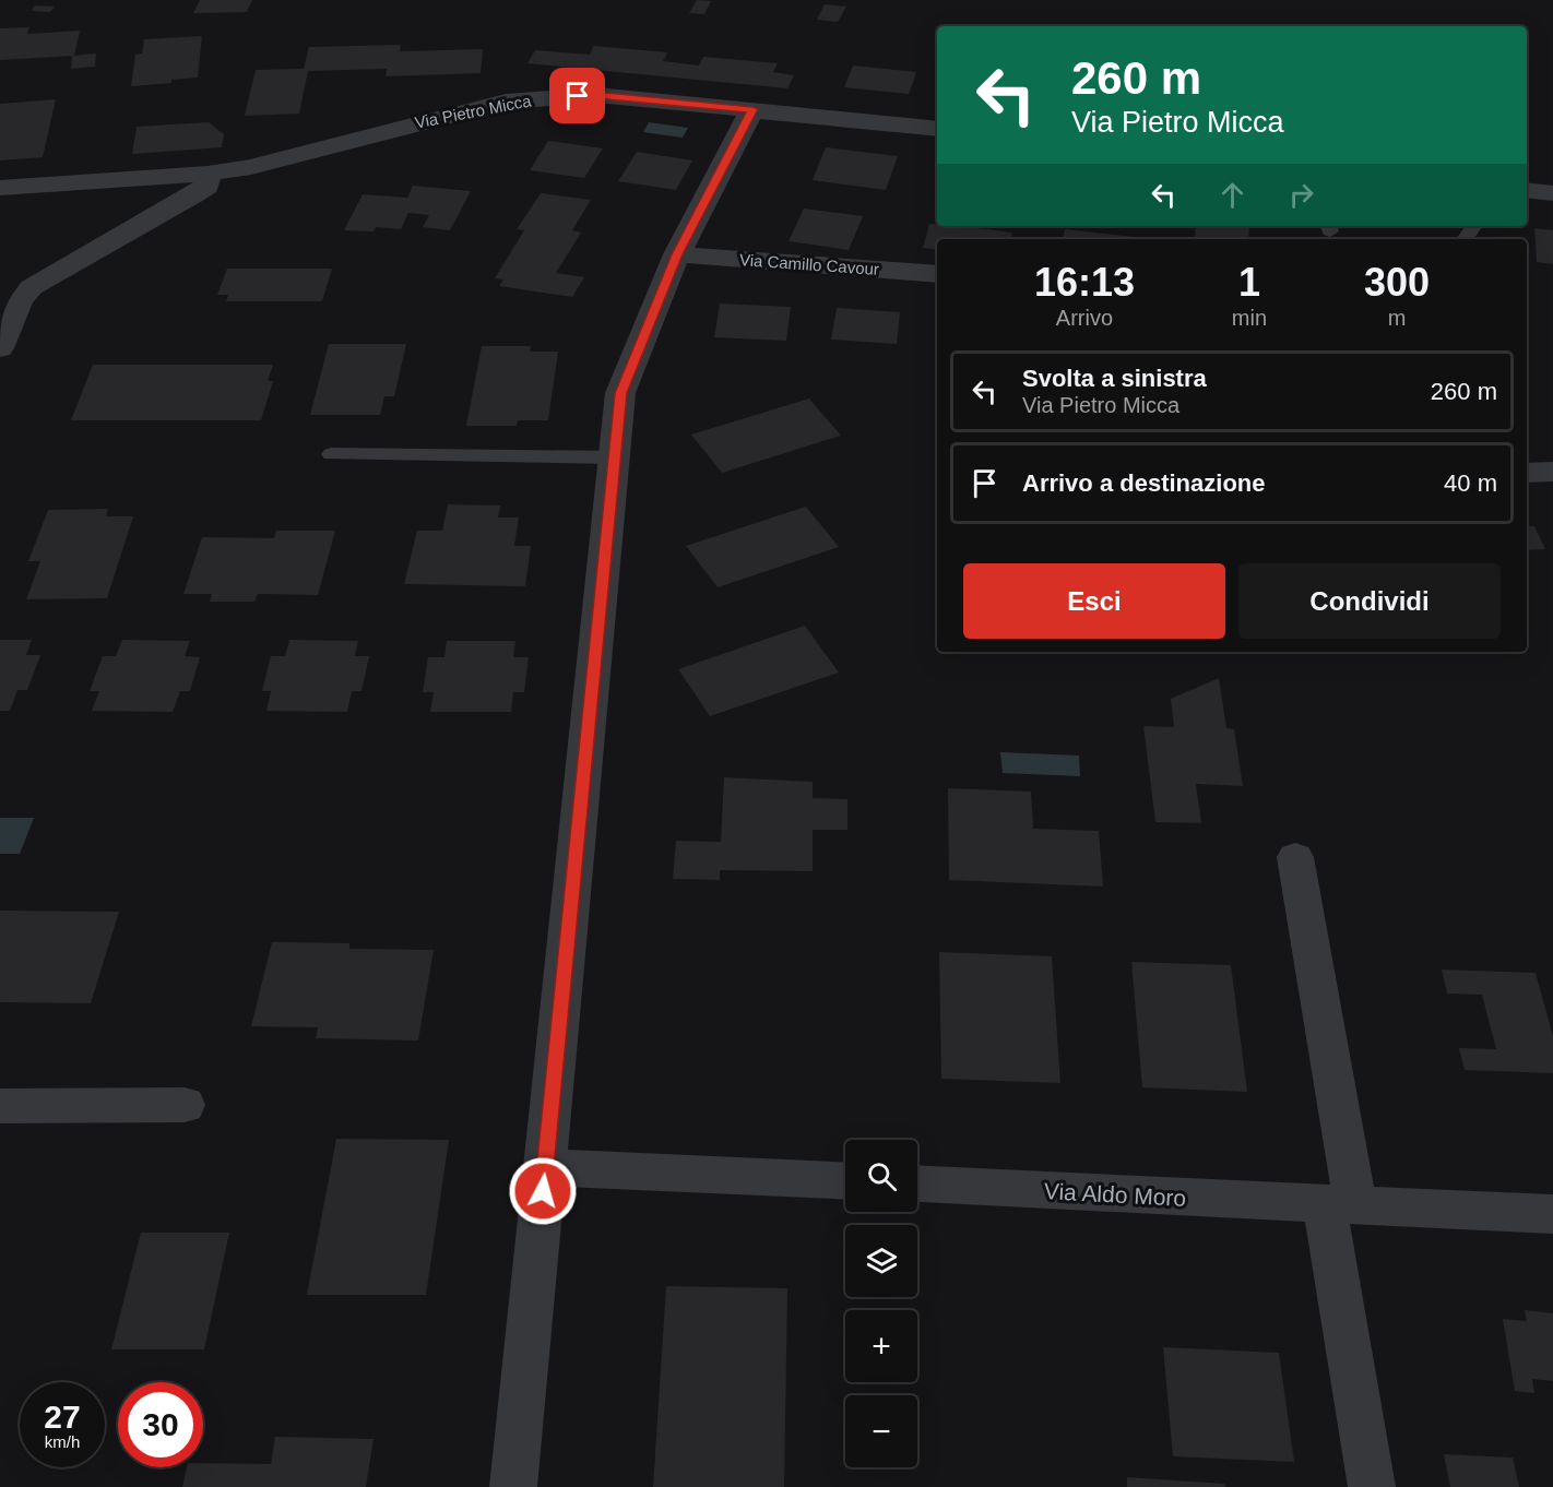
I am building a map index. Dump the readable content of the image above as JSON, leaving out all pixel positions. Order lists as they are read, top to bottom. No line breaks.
{"streets":{"street":["Via Pietro Micca","Via Camillo Cavour","Via Aldo Moro"]},"page":{"turn":["260 m","Via Pietro Micca"],"eta":["16:13","Arrivo","1","min","300","m"],"list":[{"name":"Svolta a sinistra","note":"Via Pietro Micca","value":"260 m"},{"name":"Arrivo a destinazione","value":"40 m"}],"buttons":["Esci","Condividi"],"map_buttons":["+","−"],"speed":"27 km/h","limit":"30"}}
